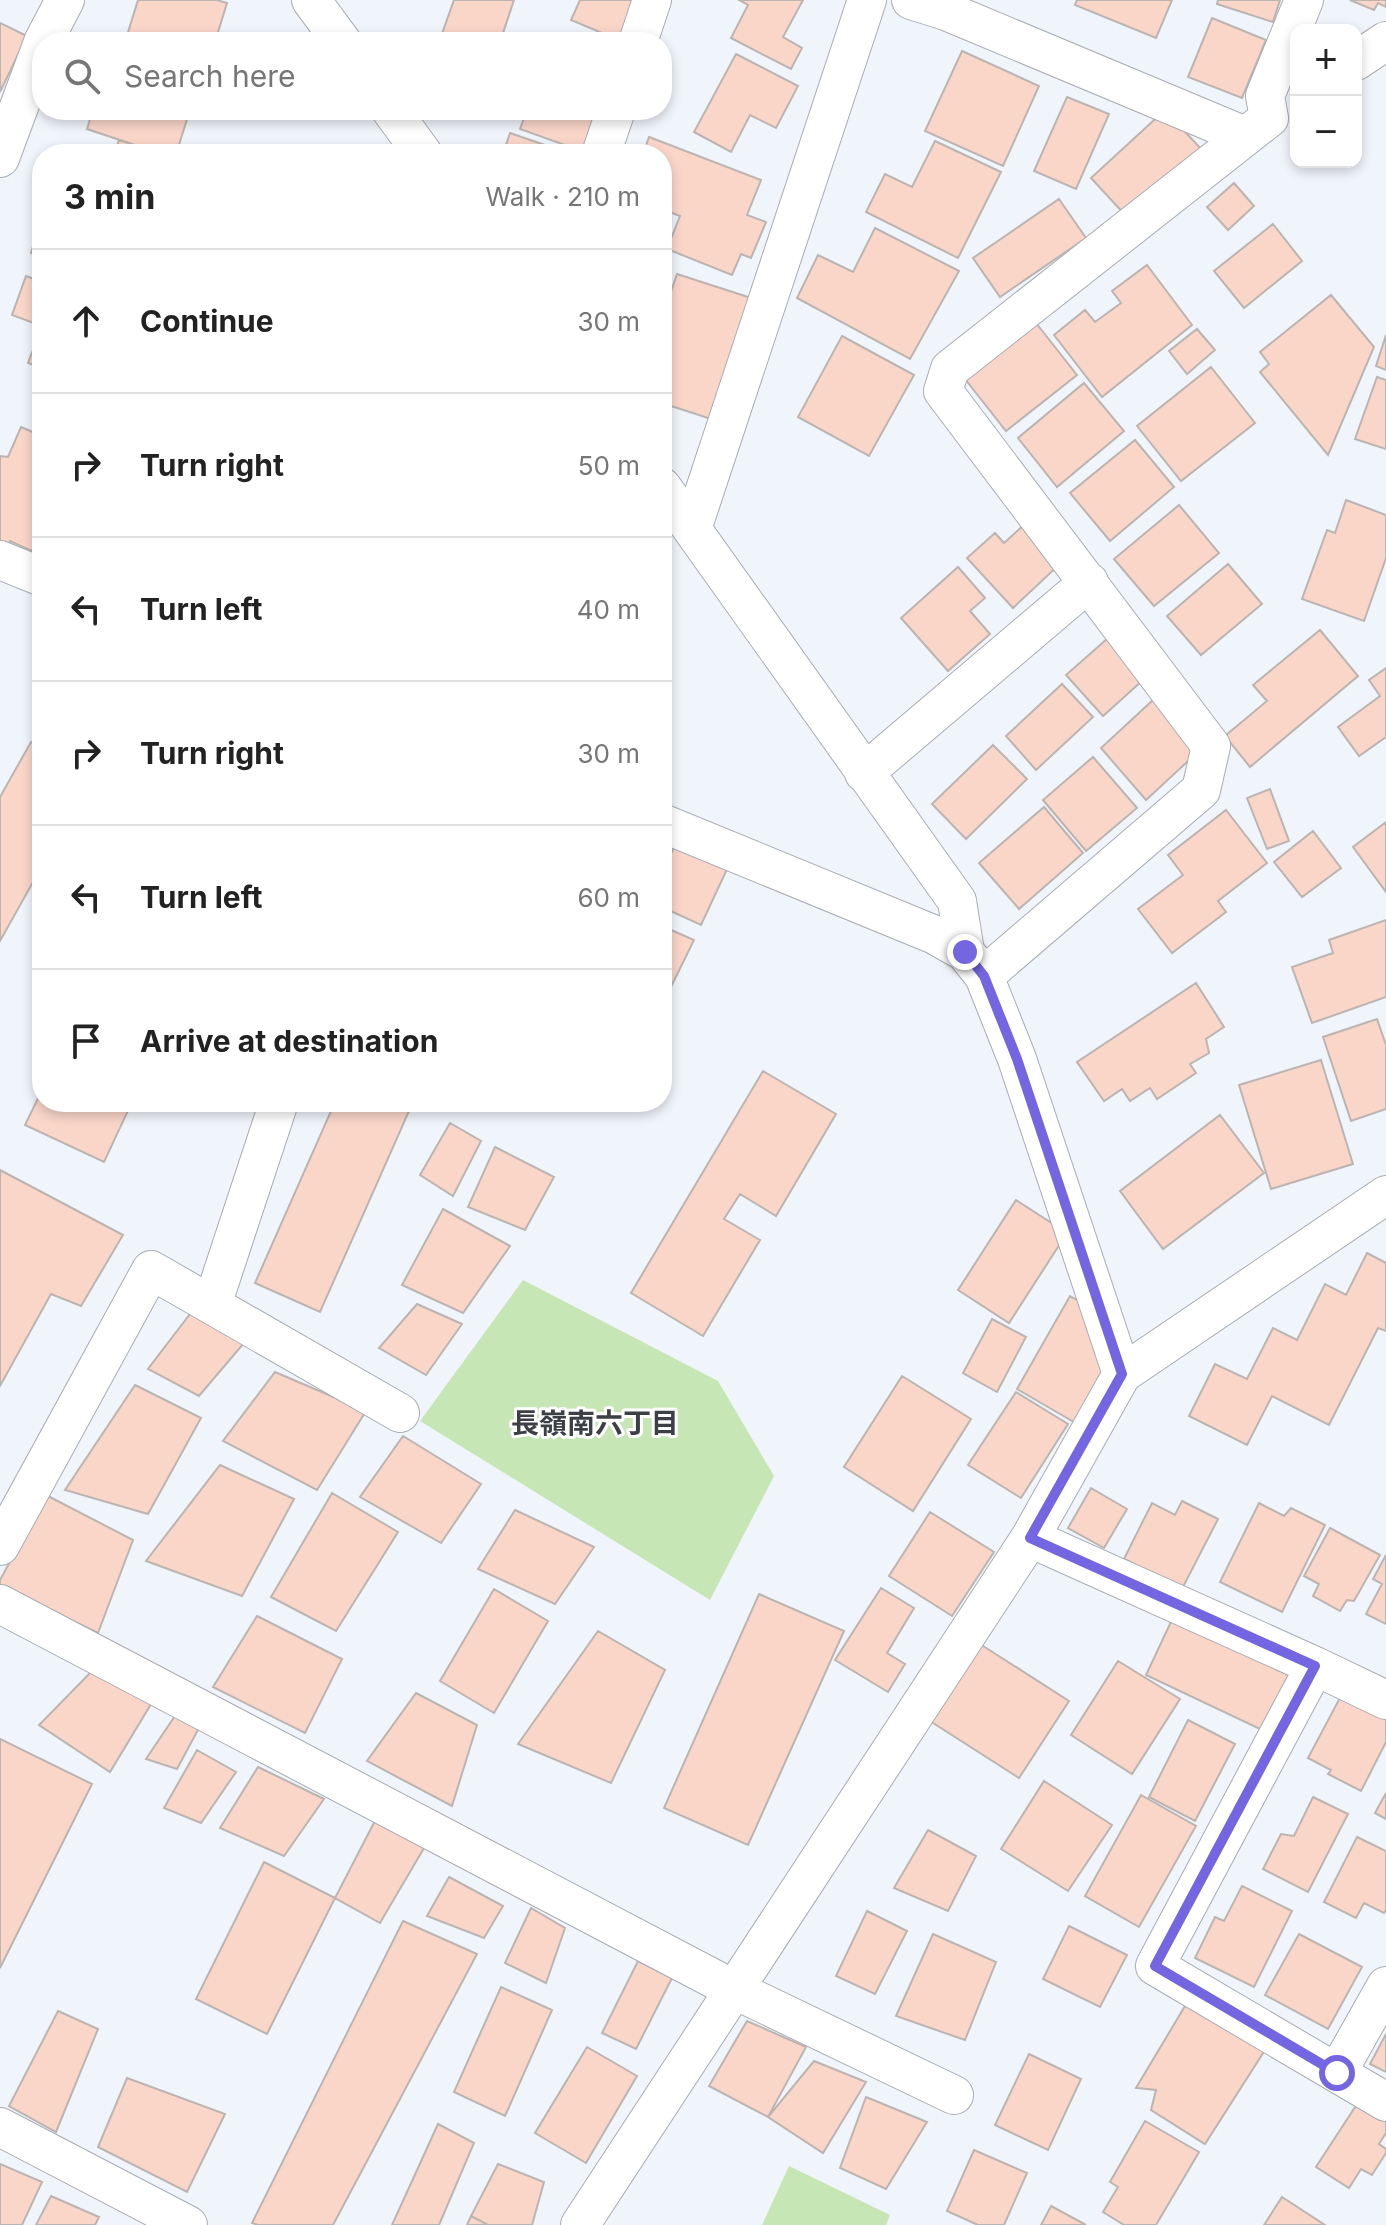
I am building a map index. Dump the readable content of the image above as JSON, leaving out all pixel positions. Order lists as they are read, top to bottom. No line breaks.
{"districts":["長嶺南六丁目"],"page":{"map_buttons":["+","−"],"search":"Search here","heading":["3 min","Walk · 210 m"],"list":[["Continue","30 m"],["Turn right","50 m"],["Turn left","40 m"],["Turn right","30 m"],["Turn left","60 m"],"Arrive at destination"]}}
